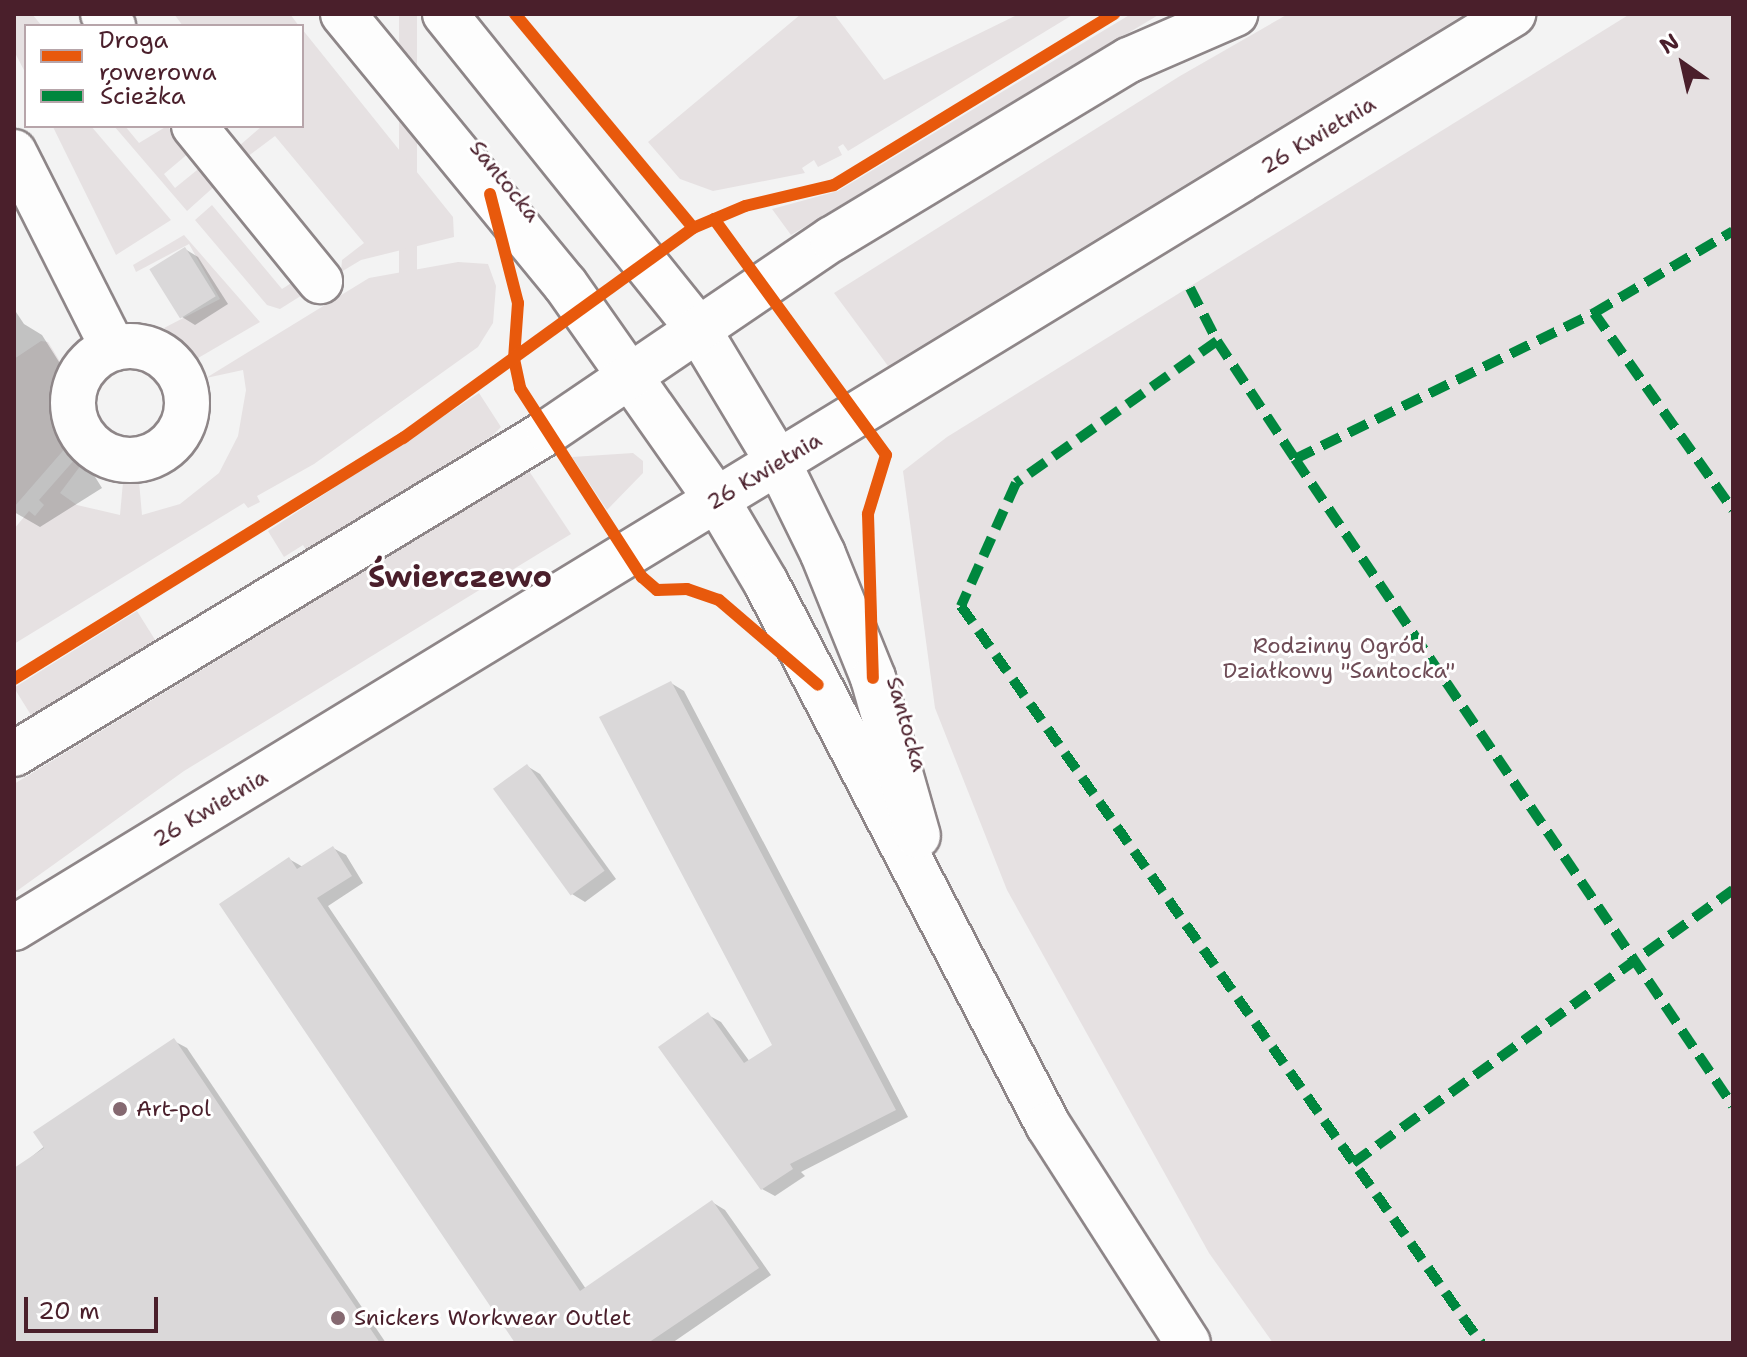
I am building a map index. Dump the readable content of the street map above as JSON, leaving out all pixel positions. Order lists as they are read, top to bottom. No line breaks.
{"streets":{"street":["26 Kwietnia","Santocka"]},"crossings":[["26 Kwietnia","Santocka"]],"districts":["Świerczewo"],"parks":["Rodzinny Ogród Działkowy \"Santocka\""],"places":["Art-pol","Snickers Workwear Outlet"],"legend":["Droga rowerowa","Ścieżka"],"scale_bar":"20 m","north":"top left"}
